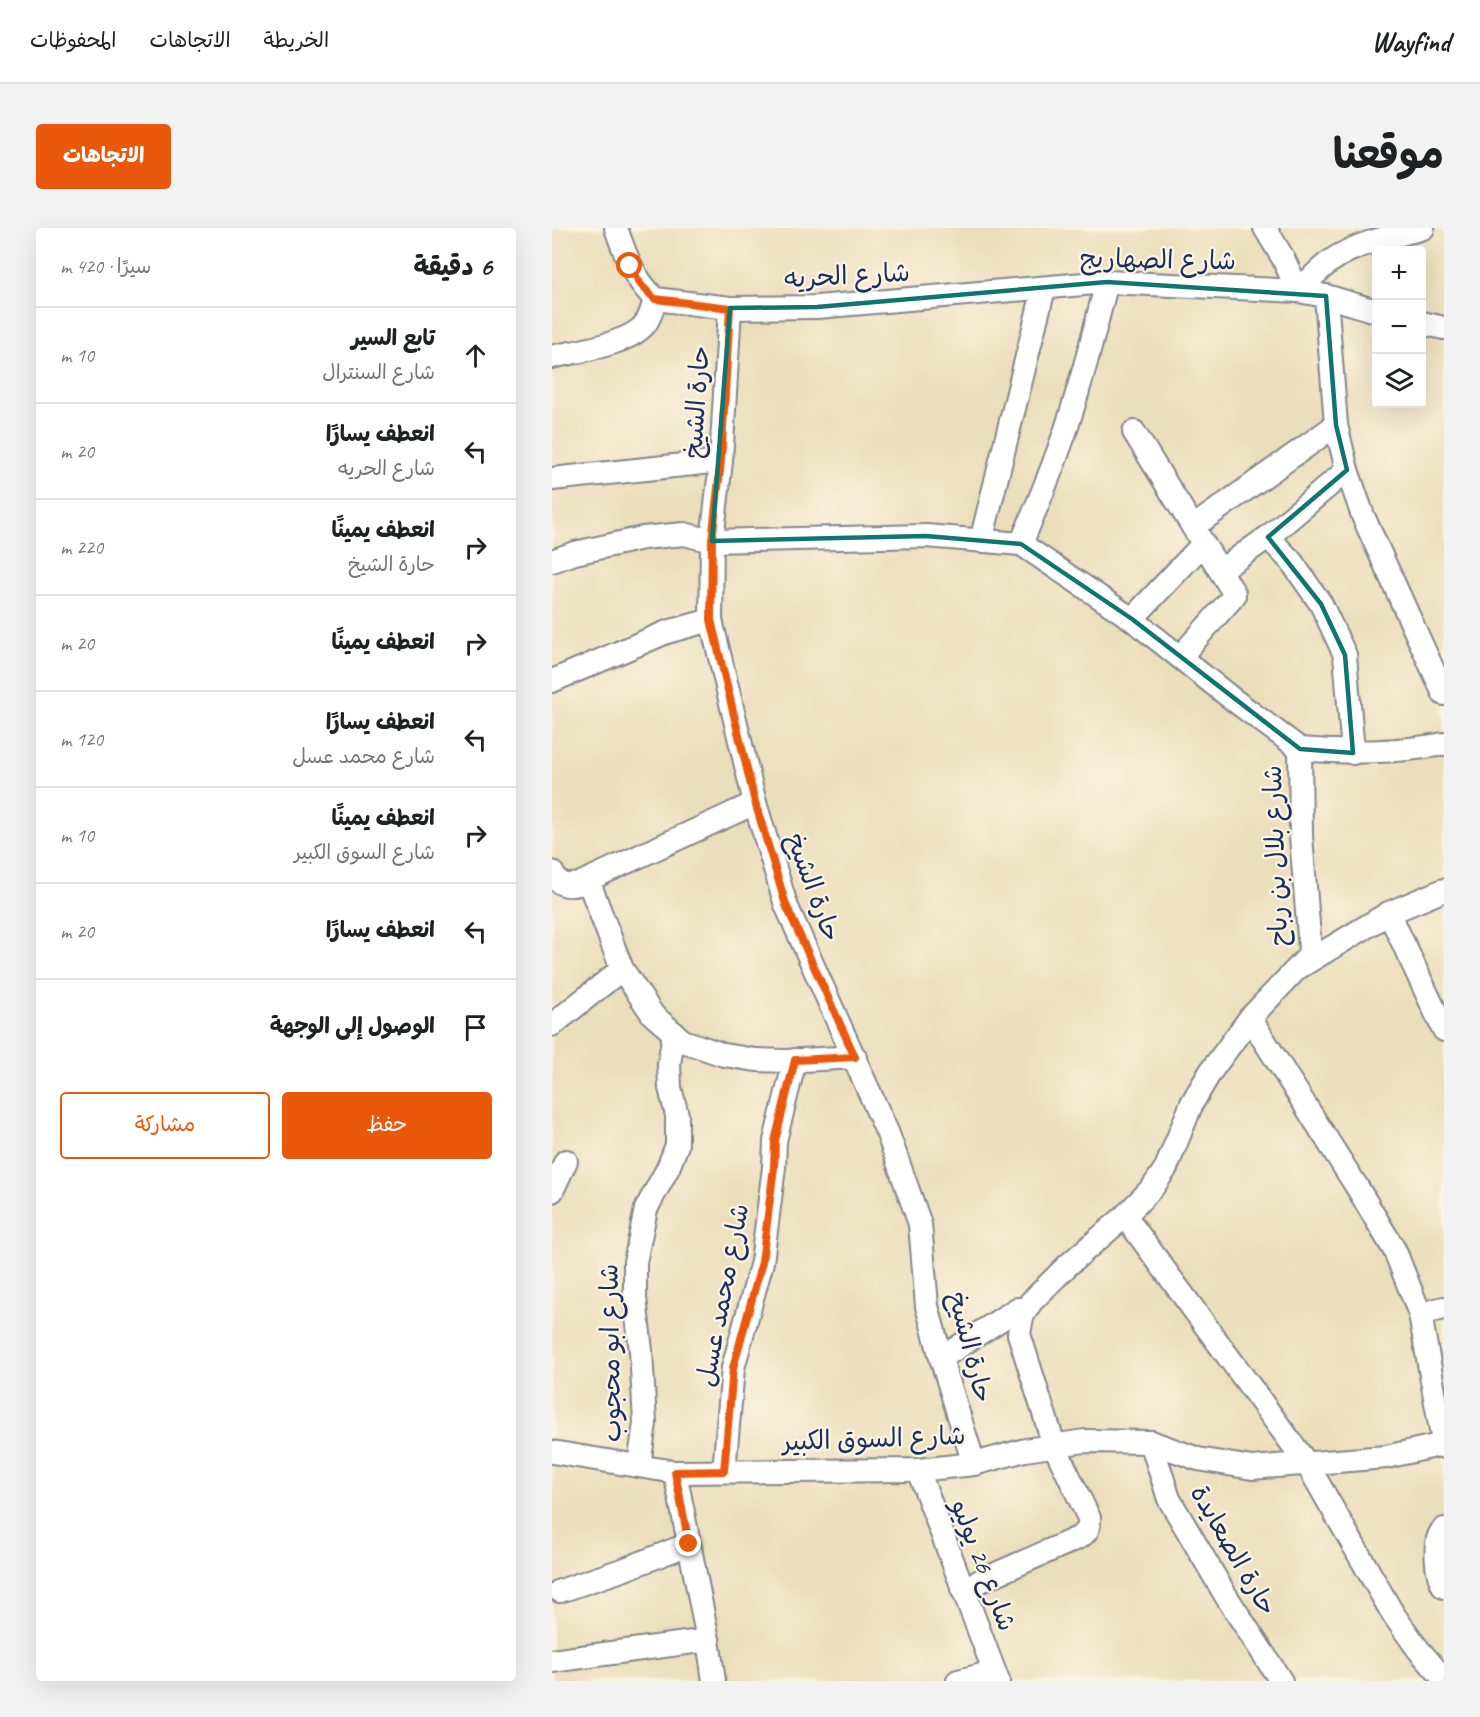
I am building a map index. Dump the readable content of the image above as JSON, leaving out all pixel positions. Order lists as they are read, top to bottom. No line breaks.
{"streets":{"street":["شارع الصهاريج","شارع الحريه","حارة الشيخ","شارع بلال بن رباح","شارع محمد عسل","شارع ابو محجوب","شارع السوق الكبير","حارة الصعايدة","شارع 26 يوليو"]},"crossings":[["شارع الصهاريج","شارع الحريه"],["شارع الحريه","حارة الشيخ"],["حارة الشيخ","شارع السوق الكبير"],["شارع محمد عسل","شارع السوق الكبير"],["شارع ابو محجوب","شارع السوق الكبير"],["شارع السوق الكبير","حارة الصعايدة"],["شارع السوق الكبير","شارع 26 يوليو"]],"page":{"header":"Wayfind","nav":["الخريطة","الاتجاهات","المحفوظات"],"title":"موقعنا","buttons":["الاتجاهات",["حفظ","مشاركة"]],"heading":["6 دقيقة","سيرًا · 420 m"],"map_buttons":["+","−"],"list":[["تابع السير","شارع السنترال","10 m"],["انعطف يسارًا","شارع الحريه","20 m"],["انعطف يمينًا","حارة الشيخ","220 m"],["انعطف يمينًا","20 m"],["انعطف يسارًا","شارع محمد عسل","120 m"],["انعطف يمينًا","شارع السوق الكبير","10 m"],["انعطف يسارًا","20 m"],"الوصول إلى الوجهة"]}}
